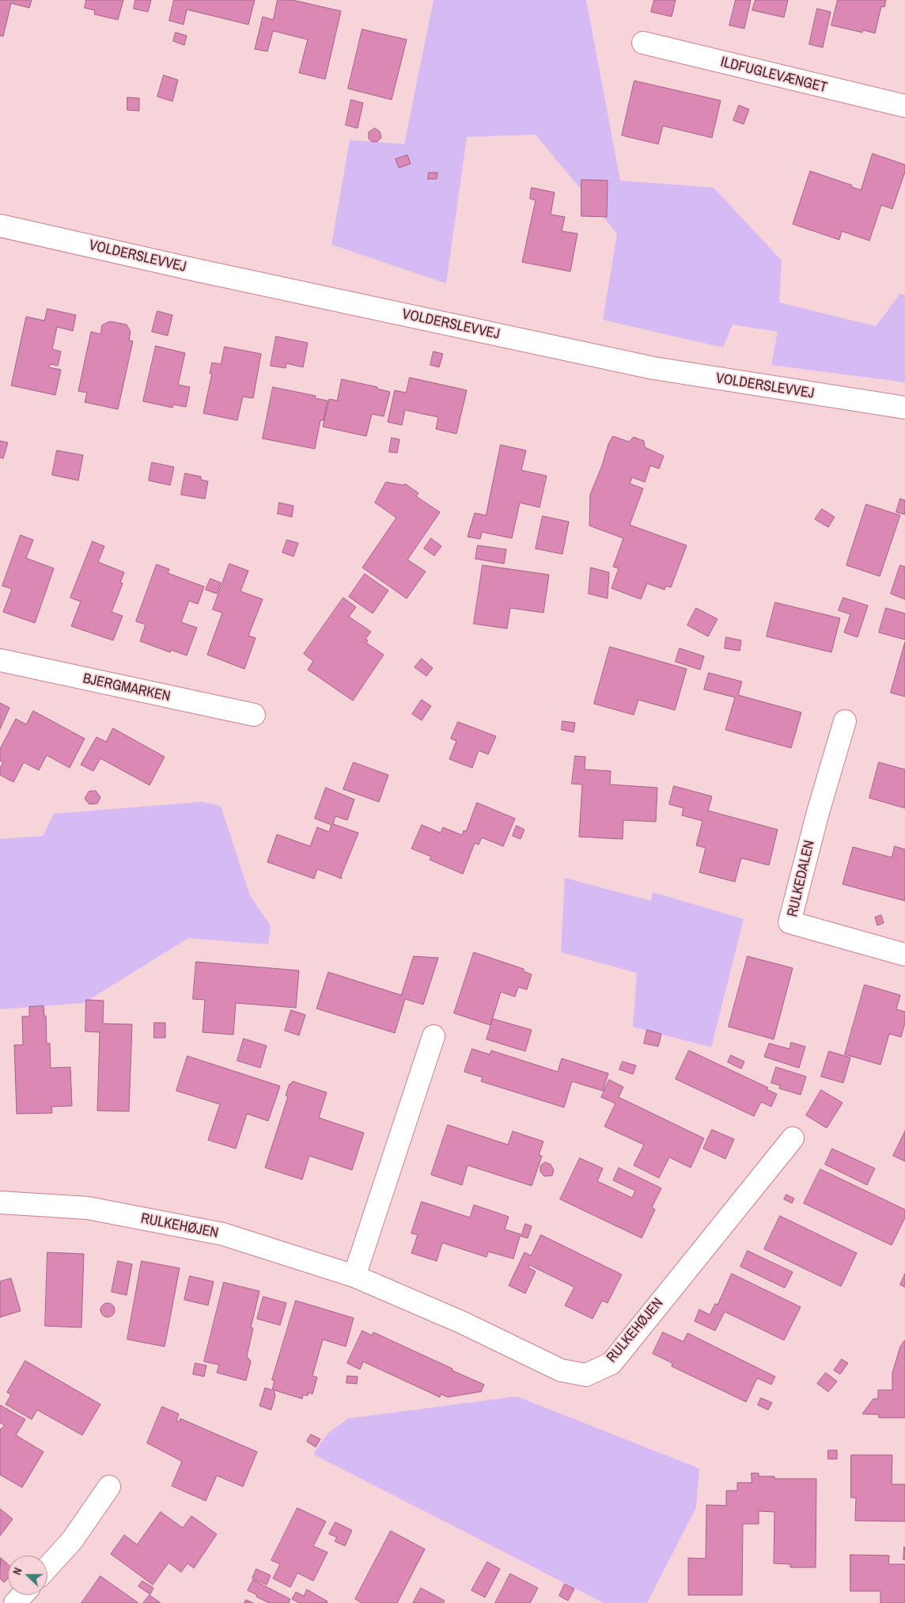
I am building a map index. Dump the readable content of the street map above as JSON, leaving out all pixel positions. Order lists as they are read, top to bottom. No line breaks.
{"streets":{"street":["ILDFUGLEVÆNGET","VOLDERSLEVVEJ","BJERGMARKEN","RULKEDALEN","RULKEHØJEN"]},"north":"left"}
